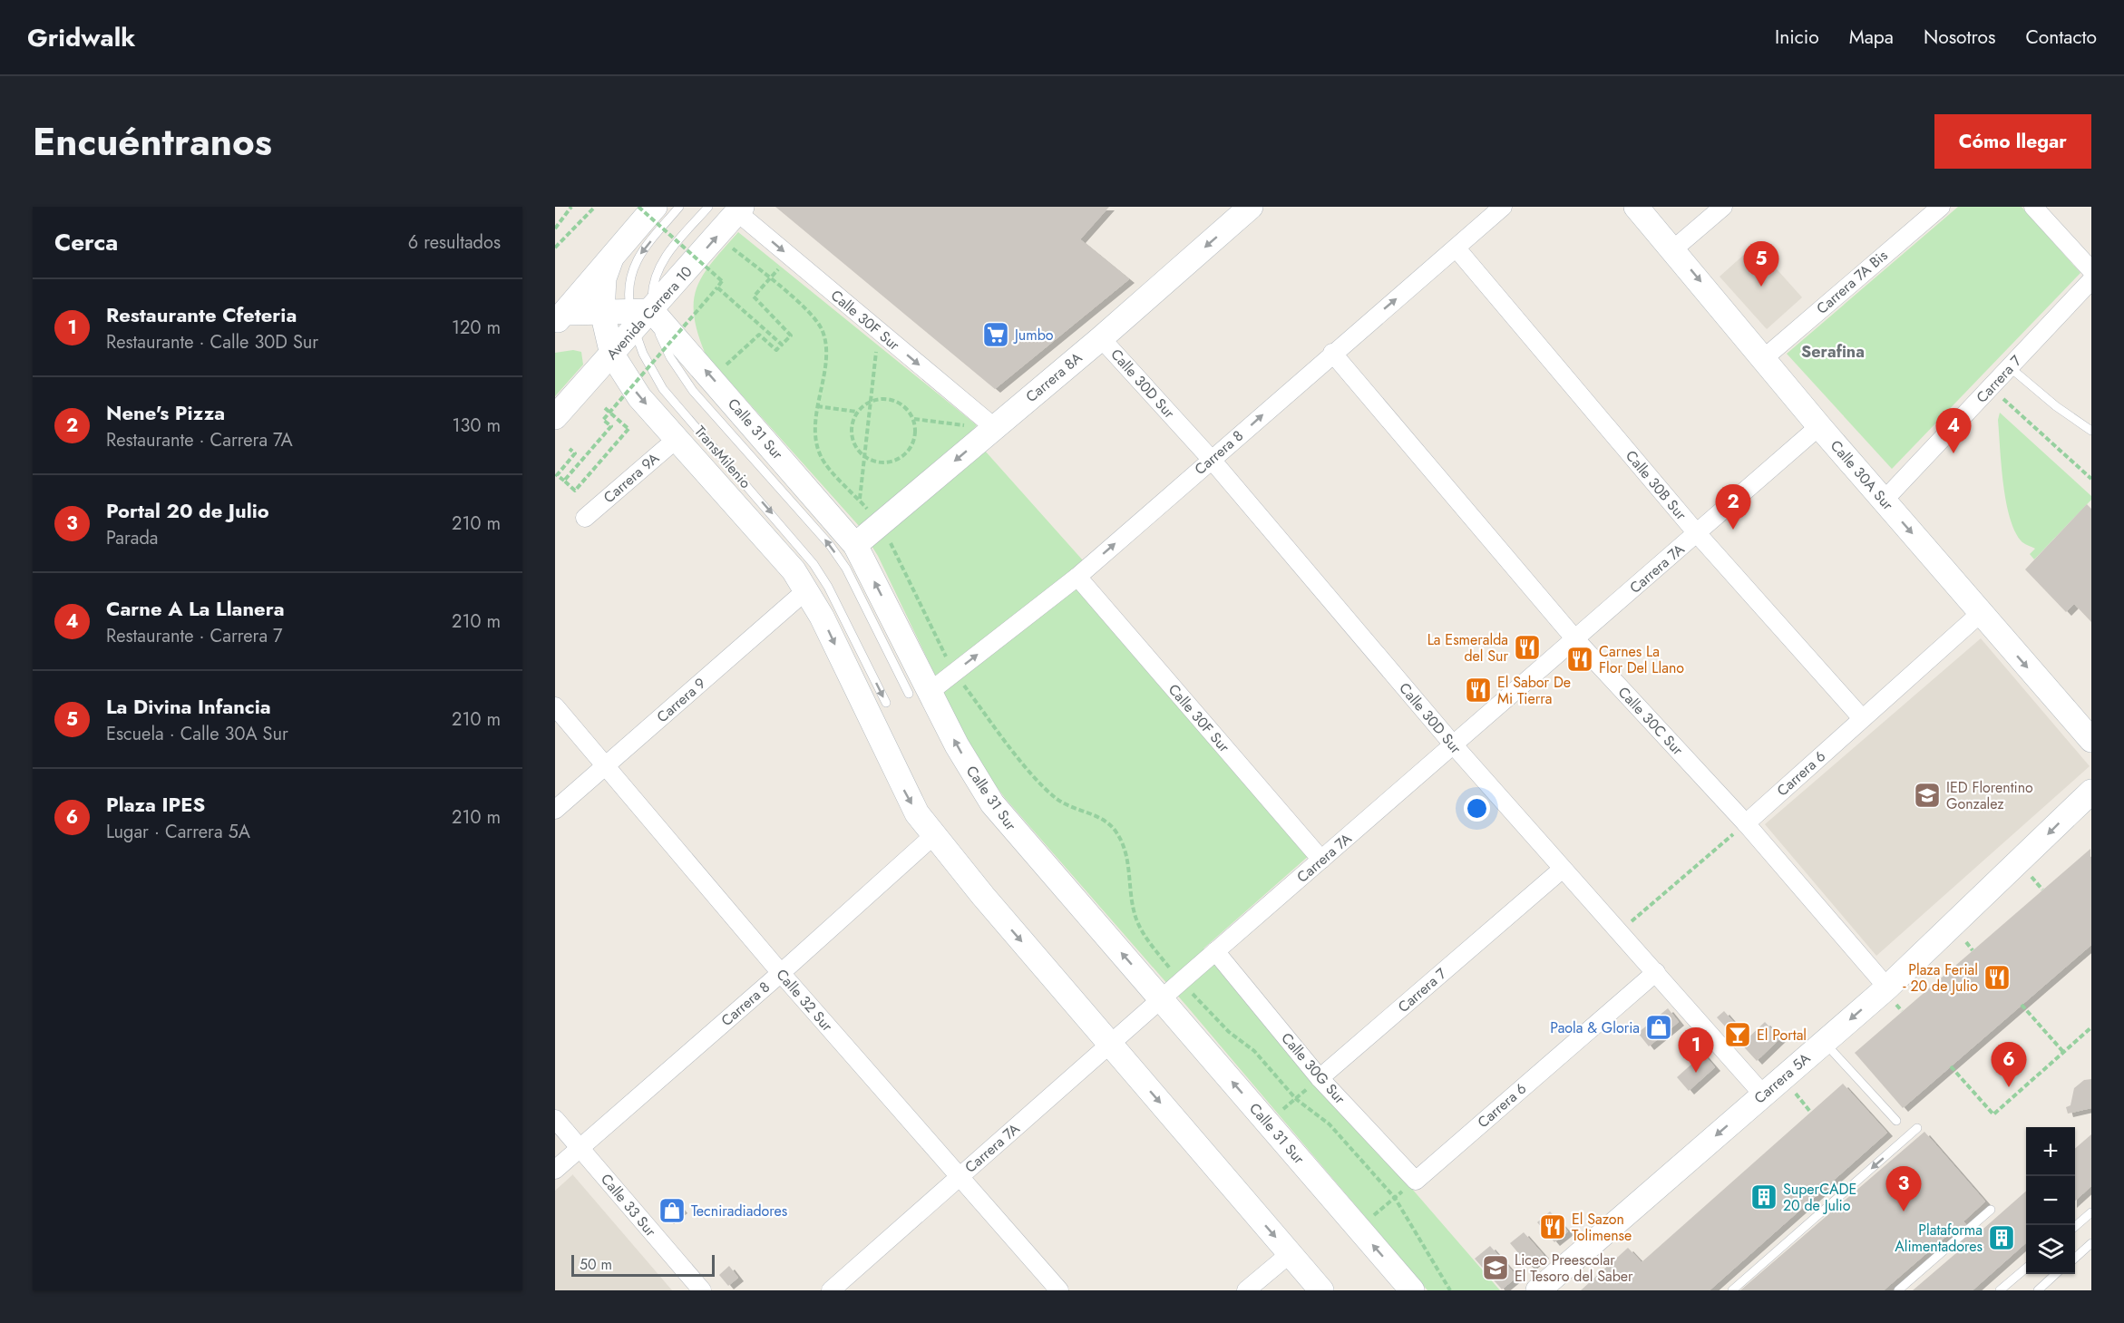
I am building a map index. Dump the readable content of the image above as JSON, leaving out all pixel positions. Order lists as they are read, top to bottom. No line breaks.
{"streets":{"street":["Carrera 7A Bis","Avenida Carrera 10","Calle 30F Sur","Carrera 8A","Carrera 7","Calle 30D Sur","Calle 31 Sur","Carrera 8","Calle 30A Sur","Carrera 9A","Calle 30B Sur","Carrera 7A","Carrera 9","Calle 30C Sur","Carrera 6","Calle 32 Sur","Calle 30G Sur","Carrera 5A","Calle 33 Sur"],"lane":["TransMilenio"]},"crossings":[["Carrera 7A Bis","Calle 30A Sur"],["Avenida Carrera 10","Calle 30F Sur"],["Avenida Carrera 10","Calle 31 Sur"],["Avenida Carrera 10","TransMilenio"],["Calle 30F Sur","Carrera 8A"],["Calle 30F Sur","Carrera 8"],["Calle 30F Sur","Carrera 7A"],["Carrera 8A","Calle 30D Sur"],["Carrera 8A","Calle 31 Sur"],["Carrera 7","Calle 30D Sur"],["Carrera 7","Calle 30A Sur"],["Carrera 7","Calle 30G Sur"],["Calle 30D Sur","Carrera 8"],["Calle 30D Sur","Carrera 7A"],["Calle 30D Sur","Carrera 6"],["Calle 30D Sur","Carrera 5A"],["Calle 31 Sur","Carrera 8"],["Calle 31 Sur","TransMilenio"],["Calle 31 Sur","Carrera 7A"],["Carrera 8","TransMilenio"],["Carrera 8","Calle 30B Sur"],["Carrera 8","Calle 30C Sur"],["Carrera 8","Calle 32 Sur"],["Carrera 8","Calle 33 Sur"],["Calle 30A Sur","Carrera 7A"],["Calle 30A Sur","Carrera 6"],["Calle 30B Sur","Carrera 7A"],["Calle 30B Sur","Carrera 6"],["Carrera 7A","Calle 30C Sur"],["Carrera 7A","Calle 32 Sur"],["Carrera 7A","Calle 30G Sur"],["Carrera 9","Calle 32 Sur"],["Calle 30C Sur","Carrera 6"],["Calle 30C Sur","Carrera 5A"],["Carrera 6","Calle 30G Sur"]],"one_way":["Calle 30F Sur","Carrera 8A","Carrera 8","Calle 30A Sur","Carrera 5A"],"districts":["Serafina"],"places":{"supermarket":["Jumbo"],"restaurant":["La Esmeralda del Sur","Carnes La Flor Del Llano","El Sabor De Mi Tierra","Plaza Ferial - 20 de Julio","El Sazon Tolimense"],"school or university":["IED Florentino Gonzalez","Liceo Preescolar El Tesoro del Saber"],"shop":["Paola & Gloria","Tecniradiadores"],"bar":["El Portal"],"building":["SuperCADE 20 de Julio","Plataforma Alimentadores"]},"scale_bar":"50 m","page":{"header":"Gridwalk","nav":["Inicio","Mapa","Nosotros","Contacto"],"title":"Encuéntranos","buttons":"Cómo llegar","heading":["Cerca","6 resultados"],"pins":["5","4","2","1","6","3"],"list":[{"mark":"1","name":"Restaurante Cfeteria","note":"Restaurante · Calle 30D Sur","value":"120 m"},{"mark":"2","name":"Nene's Pizza","note":"Restaurante · Carrera 7A","value":"130 m"},{"mark":"3","name":"Portal 20 de Julio","note":"Parada","value":"210 m"},{"mark":"4","name":"Carne A La Llanera","note":"Restaurante · Carrera 7","value":"210 m"},{"mark":"5","name":"La Divina Infancia","note":"Escuela · Calle 30A Sur","value":"210 m"},{"mark":"6","name":"Plaza IPES","note":"Lugar · Carrera 5A","value":"210 m"}],"map_buttons":["+","−"],"scale":"50 m"}}
